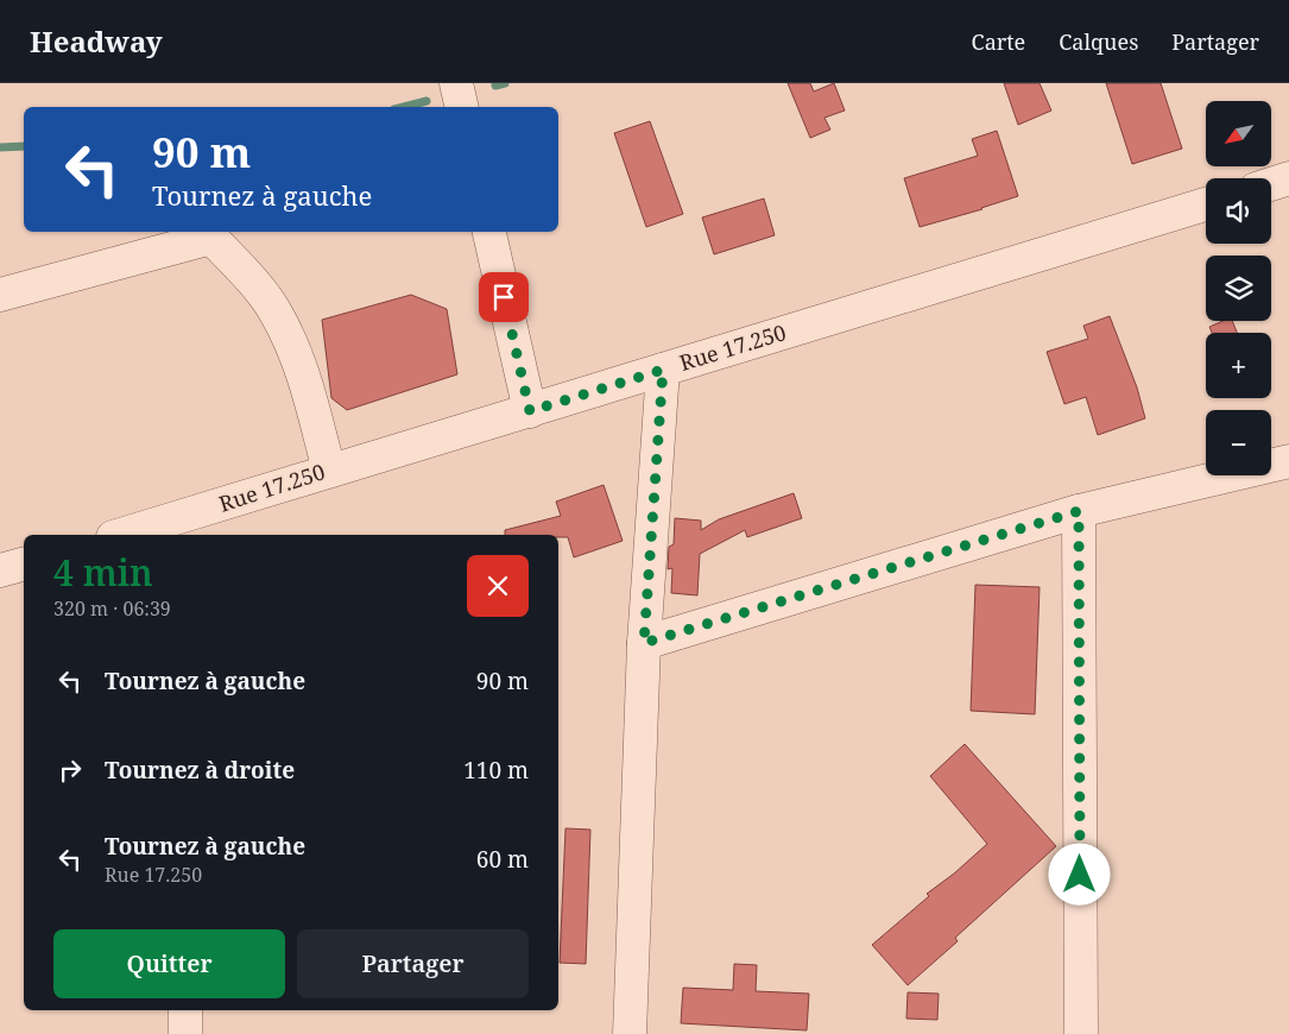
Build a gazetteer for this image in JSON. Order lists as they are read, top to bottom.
{
  "streets": {
    "street": ["Rue 17.250"]
  },
  "north": "bottom left",
  "page": {
    "header": "Headway",
    "nav": ["Carte", "Calques", "Partager"],
    "map_buttons": ["+", "−"],
    "turn": ["90 m", "Tournez à gauche"],
    "heading": ["4 min", "320 m · 06:39"],
    "list": [
      {
        "name": "Tournez à gauche",
        "value": "90 m"
      },
      {
        "name": "Tournez à droite",
        "value": "110 m"
      },
      {
        "name": "Tournez à gauche",
        "note": "Rue 17.250",
        "value": "60 m"
      }
    ],
    "buttons": ["Quitter", "Partager"]
  }
}
